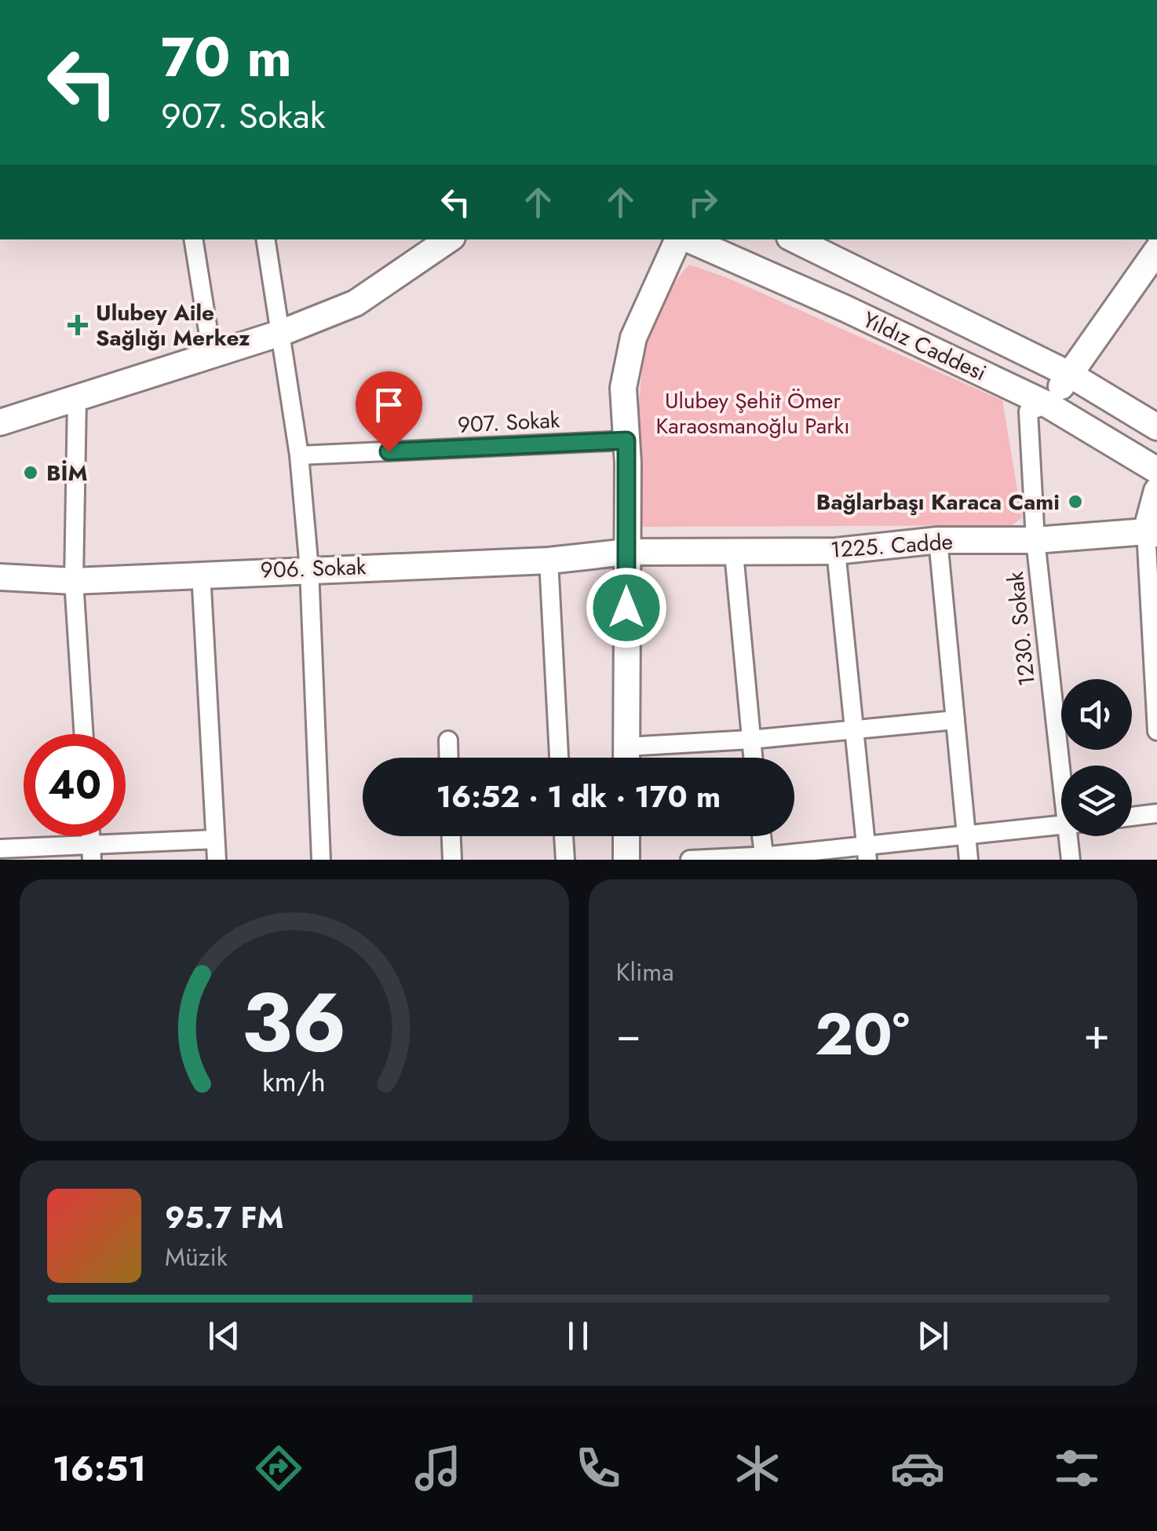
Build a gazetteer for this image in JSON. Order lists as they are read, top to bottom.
{
  "streets": {
    "street": [
      "Yıldız Caddesi",
      "907. Sokak",
      "1225. Cadde",
      "906. Sokak",
      "1230. Sokak"
    ]
  },
  "crossings": [
    ["Yıldız Caddesi", "1230. Sokak"],
    ["1225. Cadde", "906. Sokak"],
    ["1225. Cadde", "1230. Sokak"]
  ],
  "parks": ["Ulubey Şehit Ömer Karaosmanoğlu Parkı"],
  "places": {
    "health": ["Ulubey Aile Sağlığı Merkez"],
    "other": ["BİM", "Bağlarbaşı Karaca Cami"]
  },
  "page": {
    "turn": ["70 m", "907. Sokak"],
    "limit": "40",
    "trip": "16:52 · 1 dk · 170 m",
    "tile": "Klima",
    "heat": ["−", "20°", "+"],
    "song": ["95.7 FM", "Müzik"],
    "tabs": "16:51",
    "gauge": ["36", "km/h"]
  }
}
